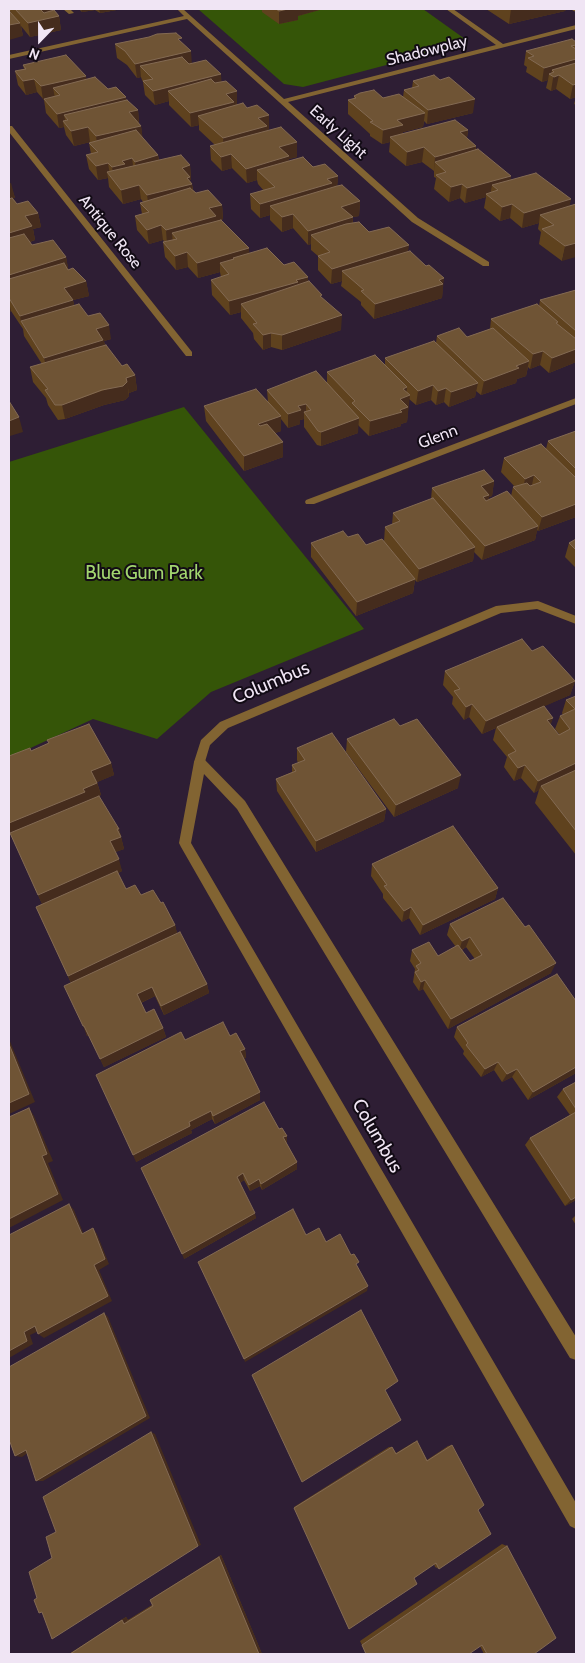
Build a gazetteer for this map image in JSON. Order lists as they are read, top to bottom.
{
  "streets": {
    "street": [
      "Shadowplay",
      "Early Light",
      "Antique Rose",
      "Glenn",
      "Columbus"
    ]
  },
  "crossings": [
    ["Shadowplay", "Early Light"]
  ],
  "parks": ["Blue Gum Park"],
  "north": "bottom"
}
